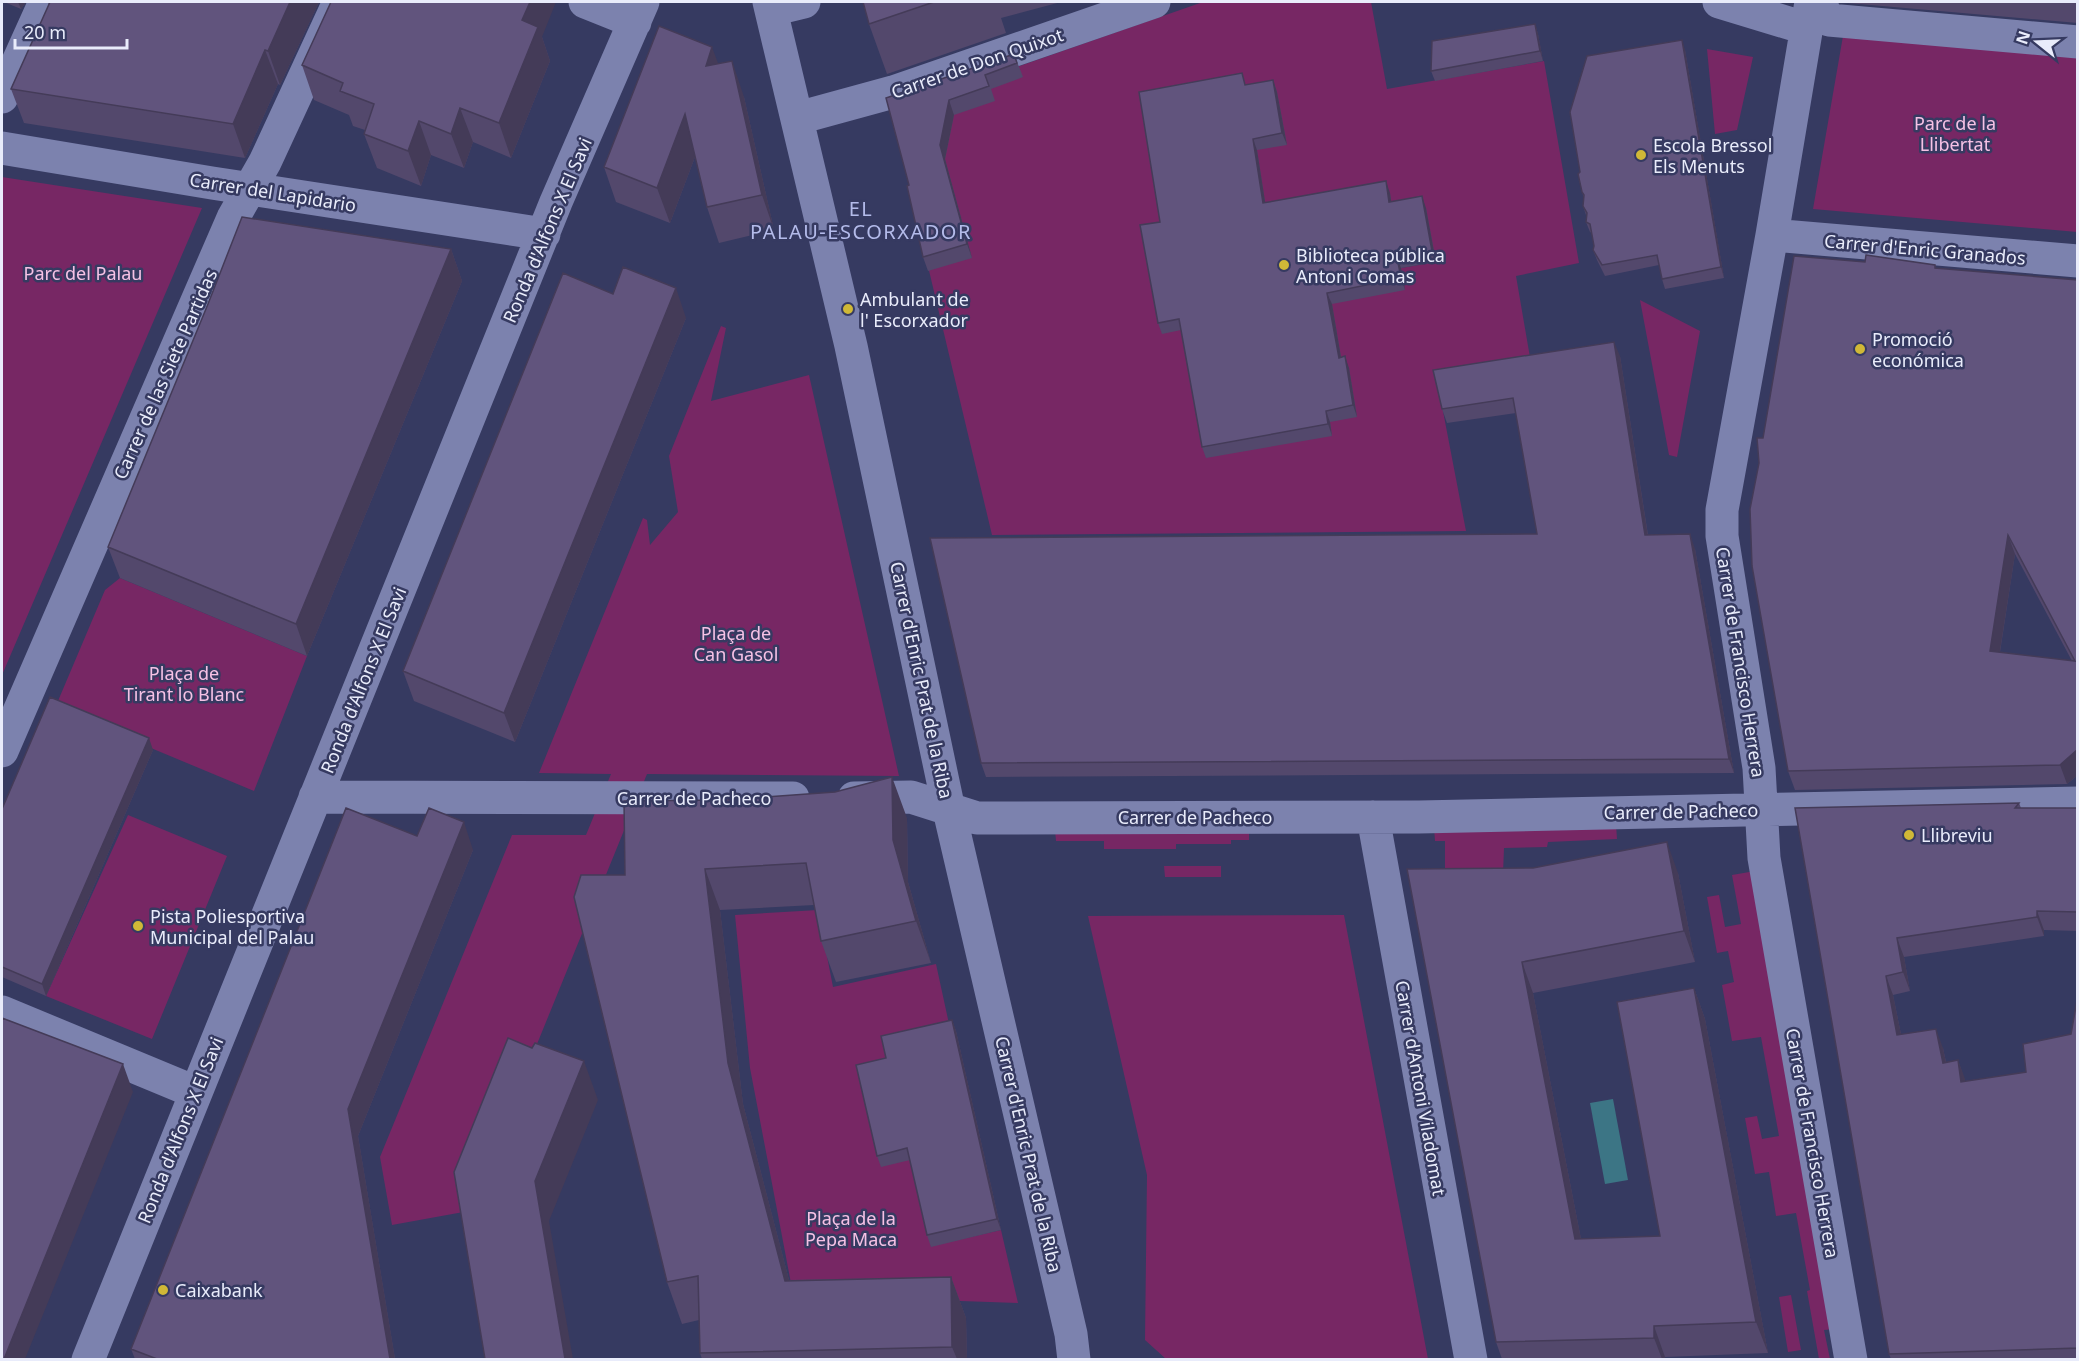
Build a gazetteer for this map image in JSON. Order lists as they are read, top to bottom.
{
  "streets": {
    "street": [
      "Carrer de Don Quixot",
      "Carrer del Lapidario",
      "Ronda d'Alfons X El Savi",
      "Carrer d'Enric Granados",
      "Carrer de las Siete Partidas",
      "Carrer de Francisco Herrera",
      "Carrer d'Enric Prat de la Riba",
      "Carrer de Pacheco",
      "Carrer d'Antoni Viladomat"
    ]
  },
  "crossings": [
    ["Carrer de Don Quixot", "Carrer d'Enric Prat de la Riba"],
    ["Carrer del Lapidario", "Ronda d'Alfons X El Savi"],
    ["Carrer del Lapidario", "Carrer de las Siete Partidas"],
    ["Ronda d'Alfons X El Savi", "Carrer de Pacheco"],
    ["Carrer d'Enric Granados", "Carrer de Francisco Herrera"],
    ["Carrer de Francisco Herrera", "Carrer de Pacheco"],
    ["Carrer d'Enric Prat de la Riba", "Carrer de Pacheco"],
    ["Carrer de Pacheco", "Carrer d'Antoni Viladomat"]
  ],
  "districts": ["EL PALAU-ESCORXADOR"],
  "parks": [
    "Parc de la Llibertat",
    "Parc del Palau",
    "Plaça de Can Gasol",
    "Plaça de Tirant lo Blanc",
    "Plaça de la Pepa Maca"
  ],
  "places": [
    "Escola Bressol Els Menuts",
    "Biblioteca pública Antoni Comas",
    "Ambulant de l' Escorxador",
    "Promoció económica",
    "Llibreviu",
    "Pista Poliesportiva Municipal del Palau",
    "Caixabank"
  ],
  "scale_bar": "20 m",
  "north": "left"
}
